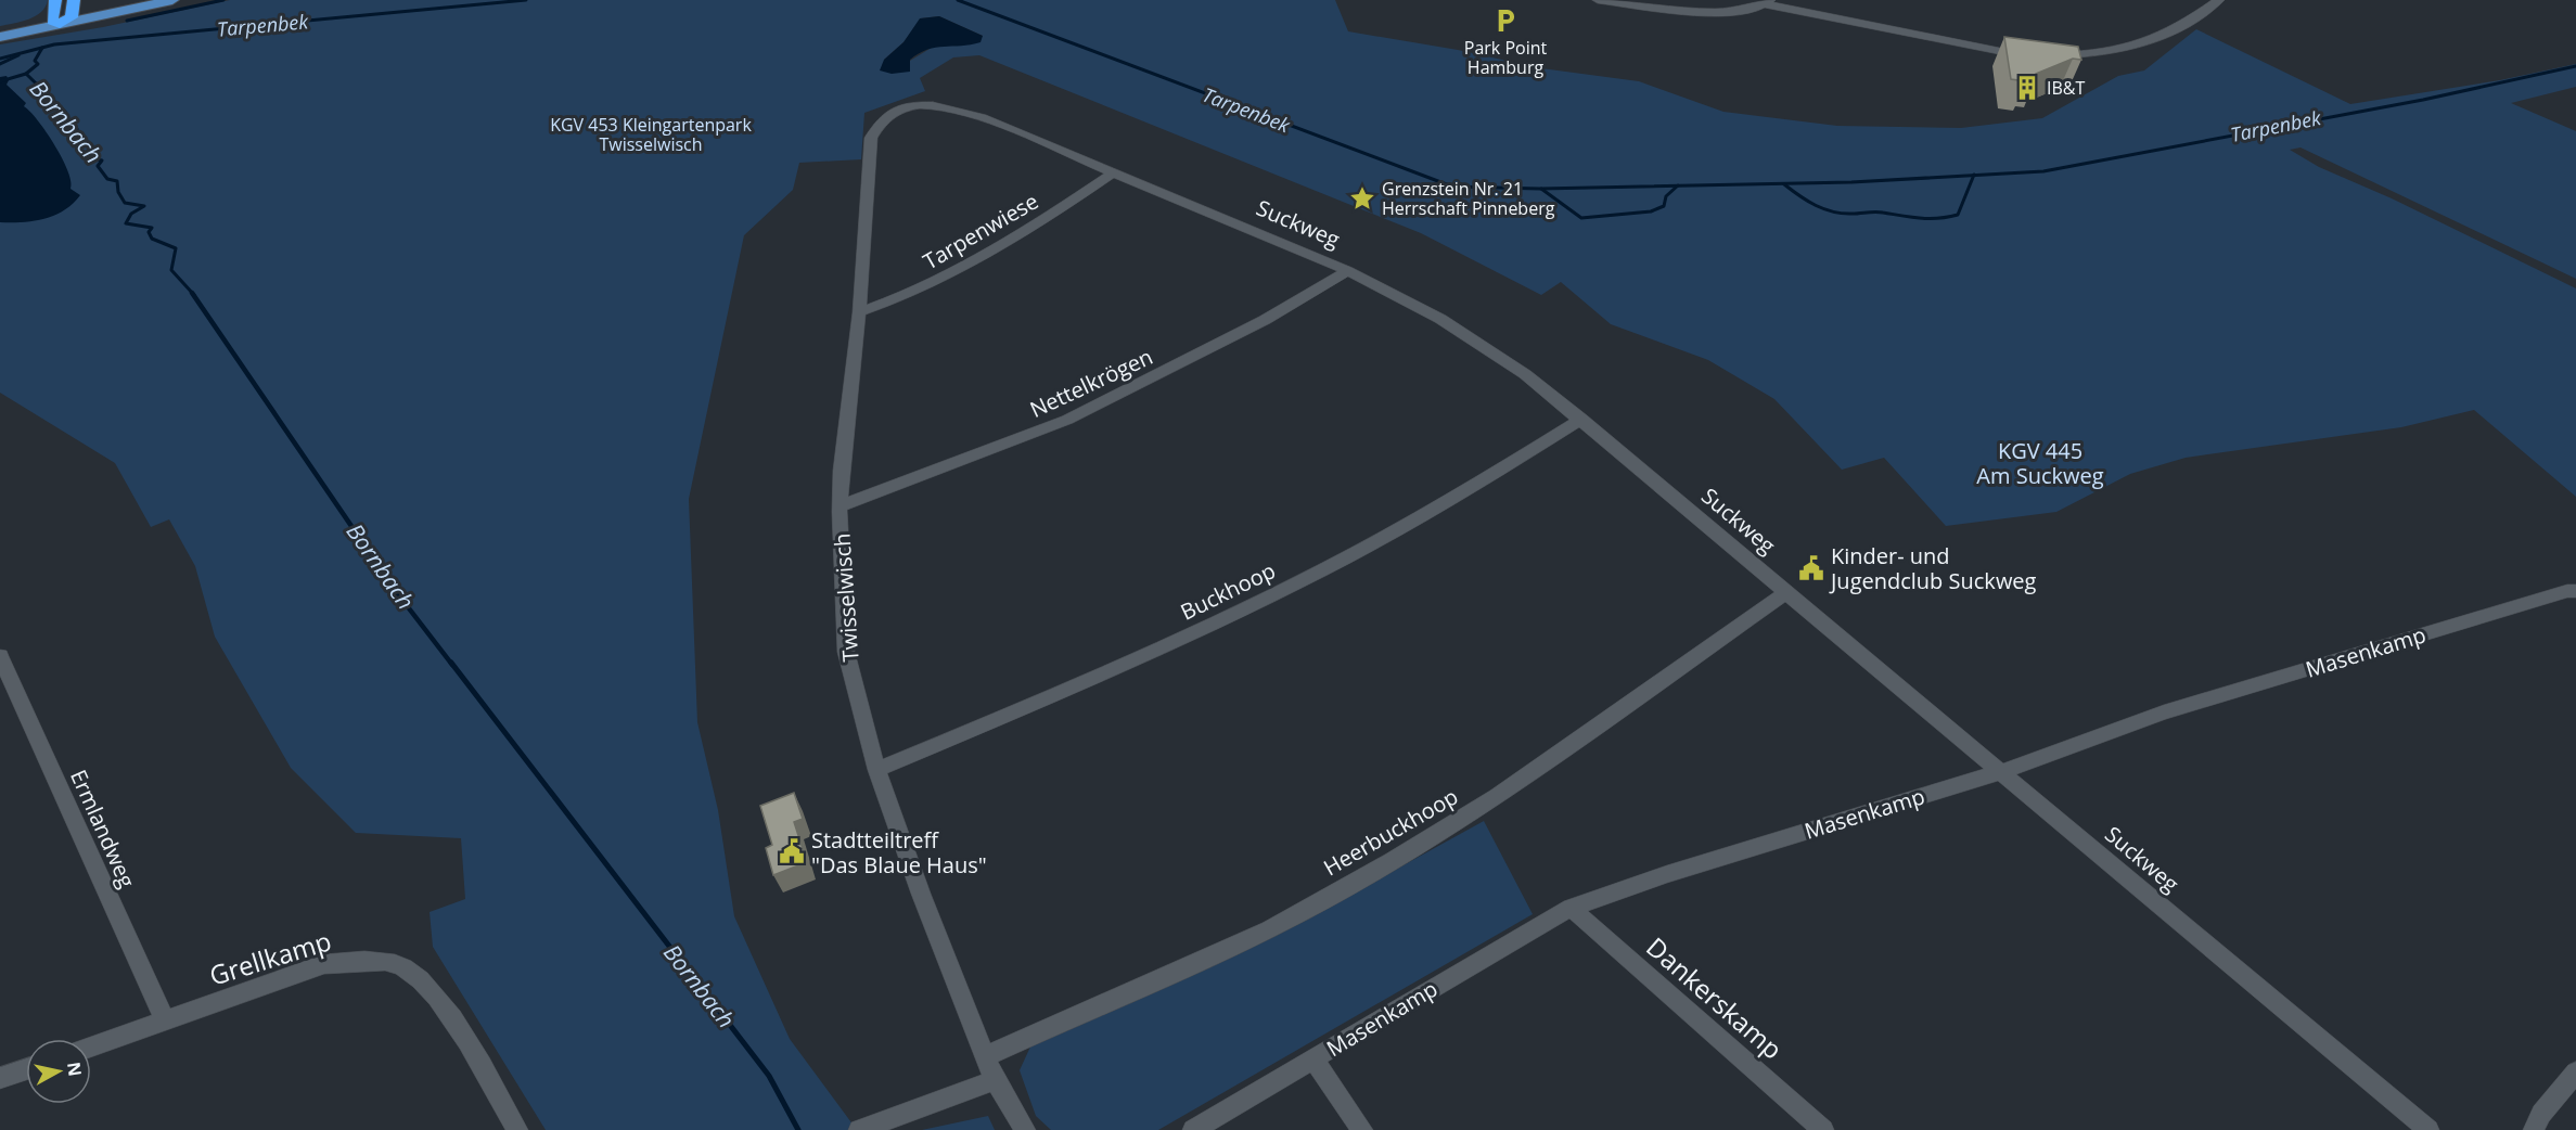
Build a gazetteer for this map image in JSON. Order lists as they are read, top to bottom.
{
  "streets": {
    "street": [
      "Suckweg",
      "Tarpenwiese",
      "Nettelkrögen",
      "Buckhoop",
      "Twisselwisch",
      "Masenkamp",
      "Ermlandweg",
      "Heerbuckhoop",
      "Grellkamp",
      "Dankerskamp"
    ]
  },
  "crossings": [
    ["Suckweg", "Tarpenwiese"],
    ["Suckweg", "Nettelkrögen"],
    ["Suckweg", "Buckhoop"],
    ["Suckweg", "Twisselwisch"],
    ["Suckweg", "Masenkamp"],
    ["Suckweg", "Heerbuckhoop"],
    ["Tarpenwiese", "Twisselwisch"],
    ["Nettelkrögen", "Twisselwisch"],
    ["Buckhoop", "Twisselwisch"],
    ["Twisselwisch", "Heerbuckhoop"],
    ["Masenkamp", "Dankerskamp"],
    ["Ermlandweg", "Grellkamp"]
  ],
  "water": ["Tarpenbek", "Bornbach"],
  "parks": ["KGV 453 Kleingartenpark Twisselwisch", "KGV 445 Am Suckweg"],
  "places": {
    "parking": ["Park Point Hamburg"],
    "building": ["IB&T"],
    "place": ["Grenzstein Nr. 21 Herrschaft Pinneberg"],
    "public building": ["Kinder- und Jugendclub Suckweg", "Stadtteiltreff \"Das Blaue Haus\""]
  },
  "north": "right"
}
